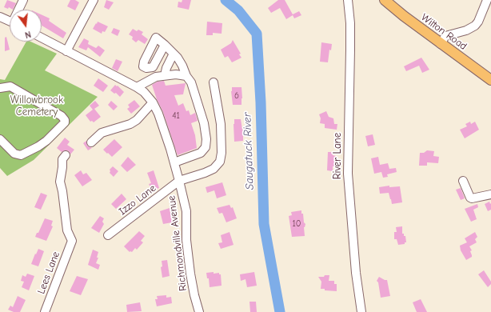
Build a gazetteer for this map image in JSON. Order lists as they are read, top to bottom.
{
  "streets": {
    "main road": ["Wilton Road"],
    "street": [
      "River Lane",
      "Izzo Lane",
      "Richmondville Avenue",
      "Lees Lane"
    ]
  },
  "crossings": [
    ["Izzo Lane", "Richmondville Avenue"]
  ],
  "water": ["Saugatuck River"],
  "parks": ["Willowbrook Cemetery"],
  "house_numbers": ["6", "41", "10"],
  "north": "bottom"
}
